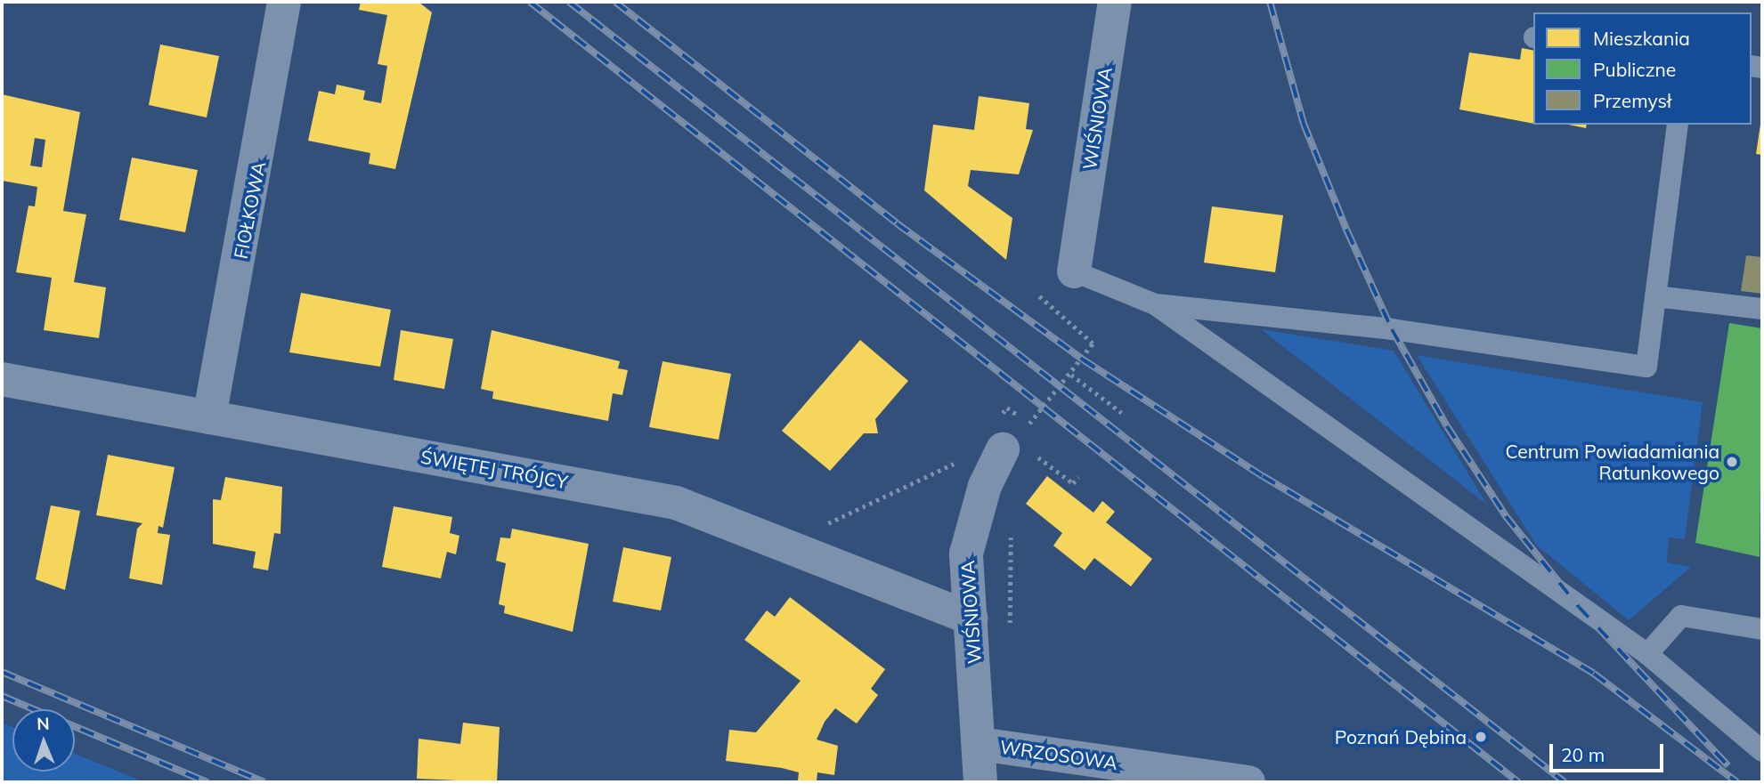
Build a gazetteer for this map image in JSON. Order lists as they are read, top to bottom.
{
  "streets": {
    "street": [
      "WIŚNIOWA",
      "FIOŁKOWA",
      "ŚWIĘTEJ TRÓJCY",
      "WRZOSOWA"
    ]
  },
  "crossings": [
    ["WIŚNIOWA", "ŚWIĘTEJ TRÓJCY"],
    ["WIŚNIOWA", "WRZOSOWA"],
    ["FIOŁKOWA", "ŚWIĘTEJ TRÓJCY"]
  ],
  "places": ["Centrum Powiadamiania Ratunkowego", "Poznań Dębina"],
  "legend": ["Mieszkania", "Publiczne", "Przemysł"],
  "scale_bar": "20 m",
  "north": "top"
}
